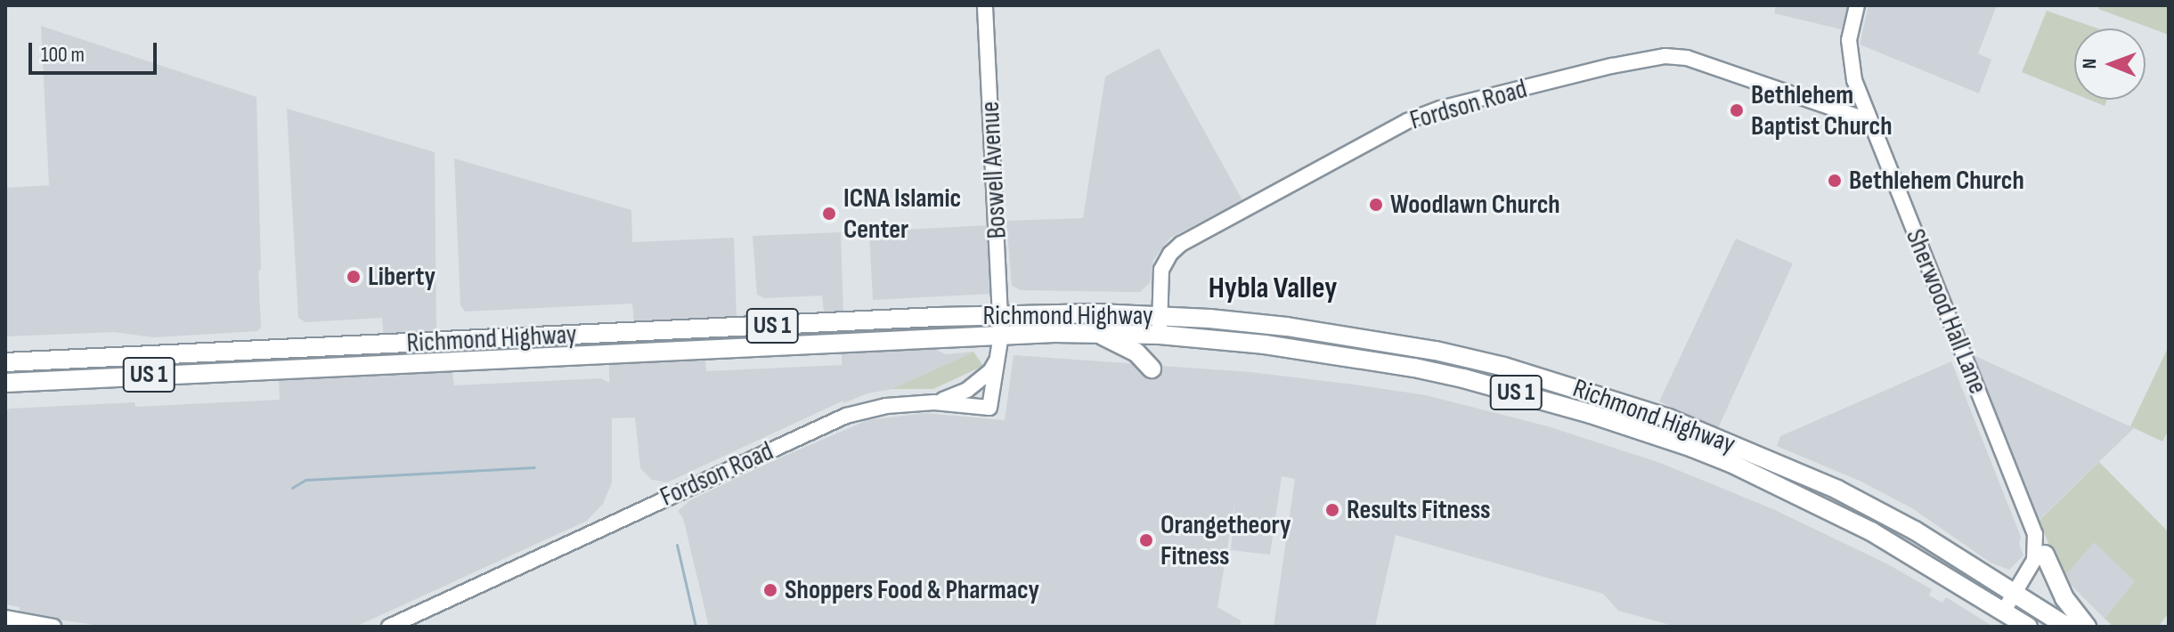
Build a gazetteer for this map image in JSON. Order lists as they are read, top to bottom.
{
  "streets": {
    "highway": ["Richmond Highway", "US 1"],
    "street": ["Fordson Road", "Boswell Avenue", "Sherwood Hall Lane"]
  },
  "crossings": [
    ["Fordson Road", "Boswell Avenue"],
    ["Fordson Road", "Sherwood Hall Lane"],
    ["Fordson Road", "Richmond Highway"],
    ["Boswell Avenue", "Richmond Highway"]
  ],
  "districts": ["Hybla Valley"],
  "places": [
    "Bethlehem Baptist Church",
    "Bethlehem Church",
    "Woodlawn Church",
    "ICNA Islamic Center",
    "Liberty",
    "Results Fitness",
    "Orangetheory Fitness",
    "Shoppers Food & Pharmacy"
  ],
  "scale_bar": "100 m",
  "north": "left"
}
